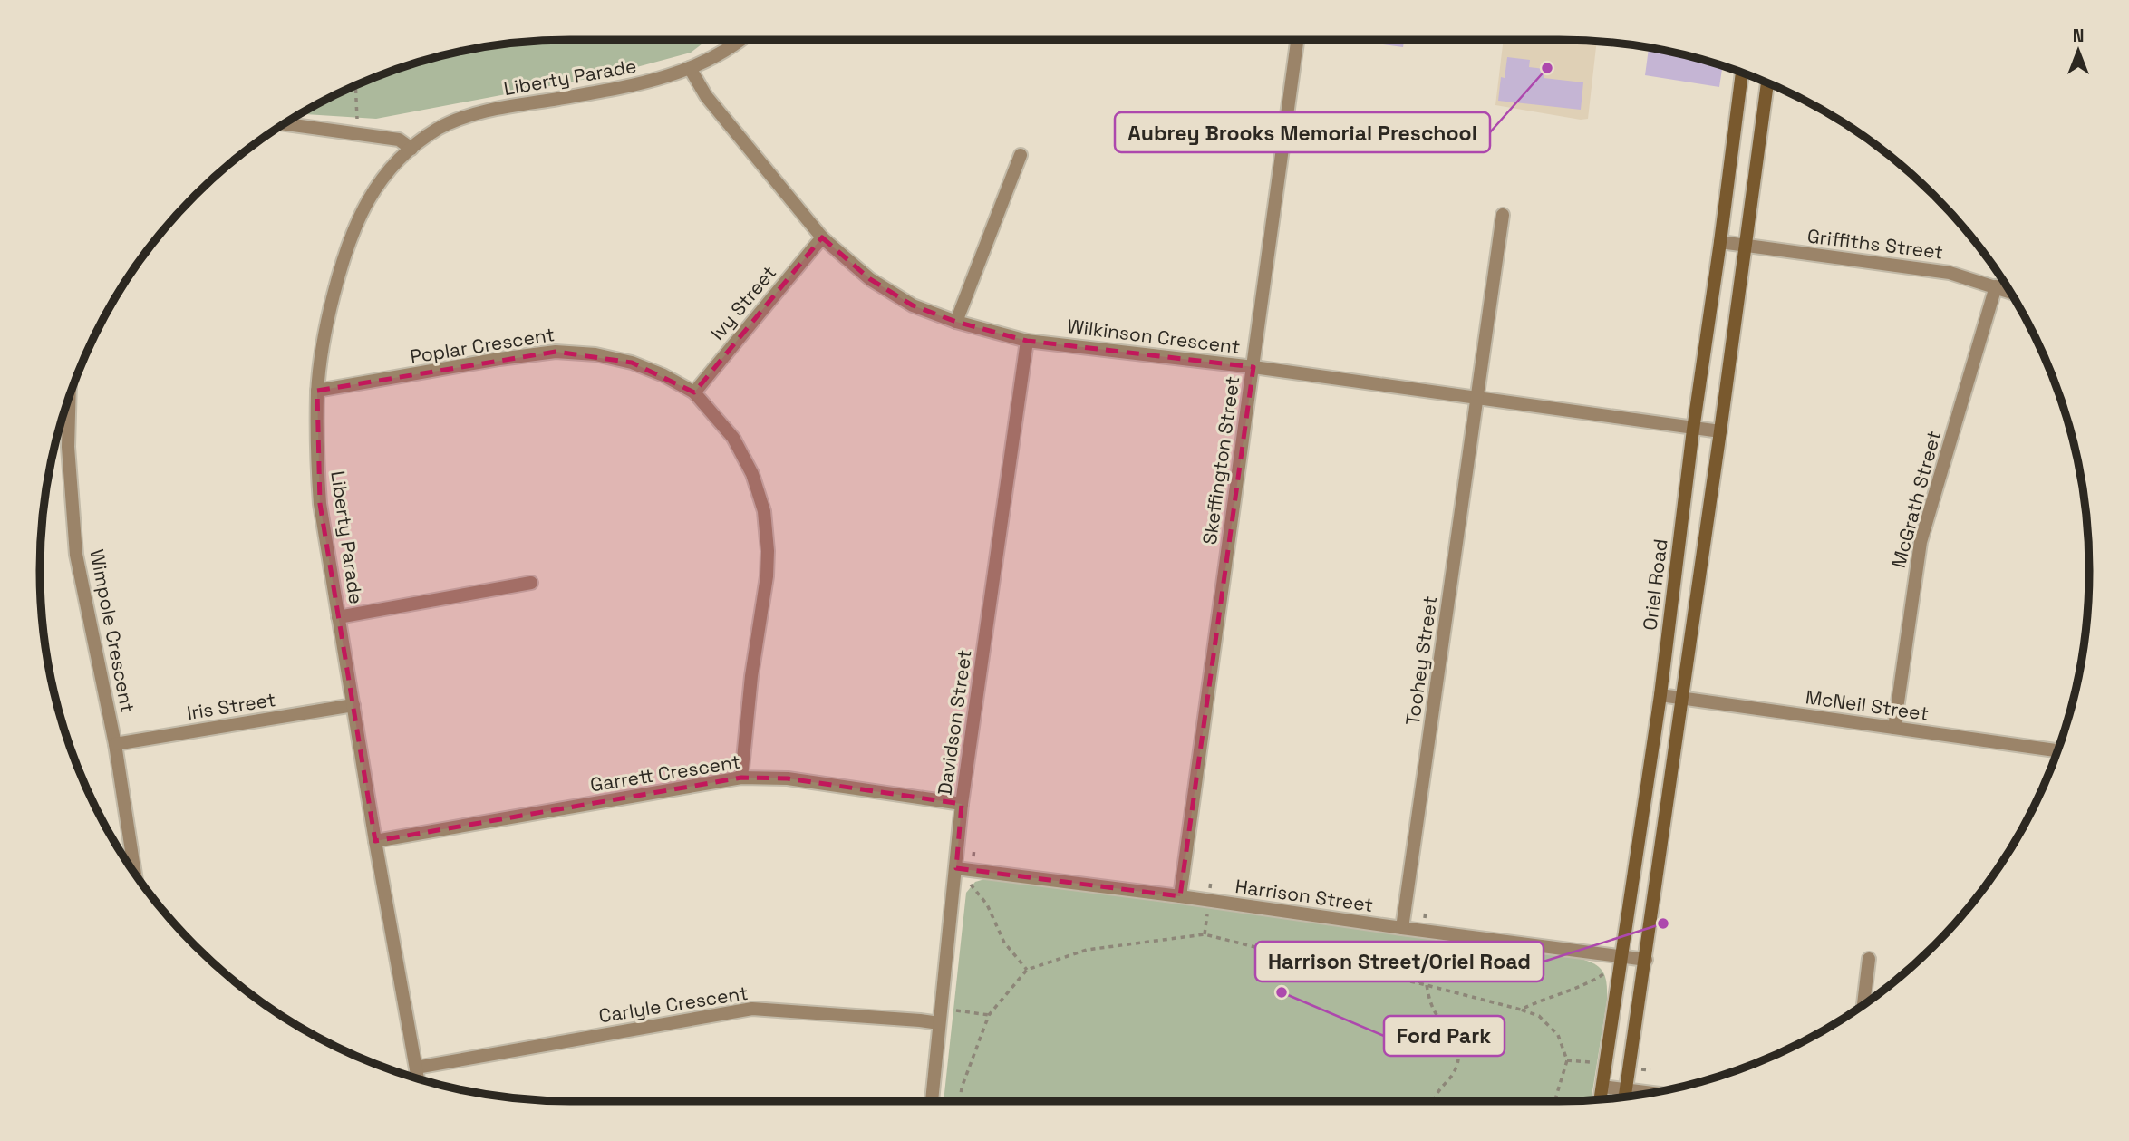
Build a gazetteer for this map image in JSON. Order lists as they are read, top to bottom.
{
  "streets": {
    "main road": ["Oriel Road"],
    "street": [
      "Liberty Parade",
      "Griffiths Street",
      "Ivy Street",
      "Wilkinson Crescent",
      "Poplar Crescent",
      "Skeffington Street",
      "McGrath Street",
      "Wimpole Crescent",
      "Toohey Street",
      "McNeil Street",
      "Iris Street",
      "Davidson Street",
      "Garrett Crescent",
      "Harrison Street",
      "Carlyle Crescent"
    ]
  },
  "crossings": [
    ["Liberty Parade", "Wilkinson Crescent"],
    ["Liberty Parade", "Poplar Crescent"],
    ["Liberty Parade", "Iris Street"],
    ["Liberty Parade", "Garrett Crescent"],
    ["Liberty Parade", "Carlyle Crescent"],
    ["Griffiths Street", "McGrath Street"],
    ["Griffiths Street", "Oriel Road"],
    ["Ivy Street", "Wilkinson Crescent"],
    ["Ivy Street", "Poplar Crescent"],
    ["Wilkinson Crescent", "Skeffington Street"],
    ["Wilkinson Crescent", "Oriel Road"],
    ["Wilkinson Crescent", "Toohey Street"],
    ["Wilkinson Crescent", "Davidson Street"],
    ["Poplar Crescent", "Garrett Crescent"],
    ["Skeffington Street", "Harrison Street"],
    ["McGrath Street", "McNeil Street"],
    ["Oriel Road", "McNeil Street"],
    ["Oriel Road", "Harrison Street"],
    ["Wimpole Crescent", "Iris Street"],
    ["Toohey Street", "Harrison Street"],
    ["Davidson Street", "Garrett Crescent"],
    ["Davidson Street", "Harrison Street"],
    ["Davidson Street", "Carlyle Crescent"]
  ],
  "places": ["Aubrey Brooks Memorial Preschool", "Harrison Street/Oriel Road", "Ford Park"],
  "north": "top"
}
